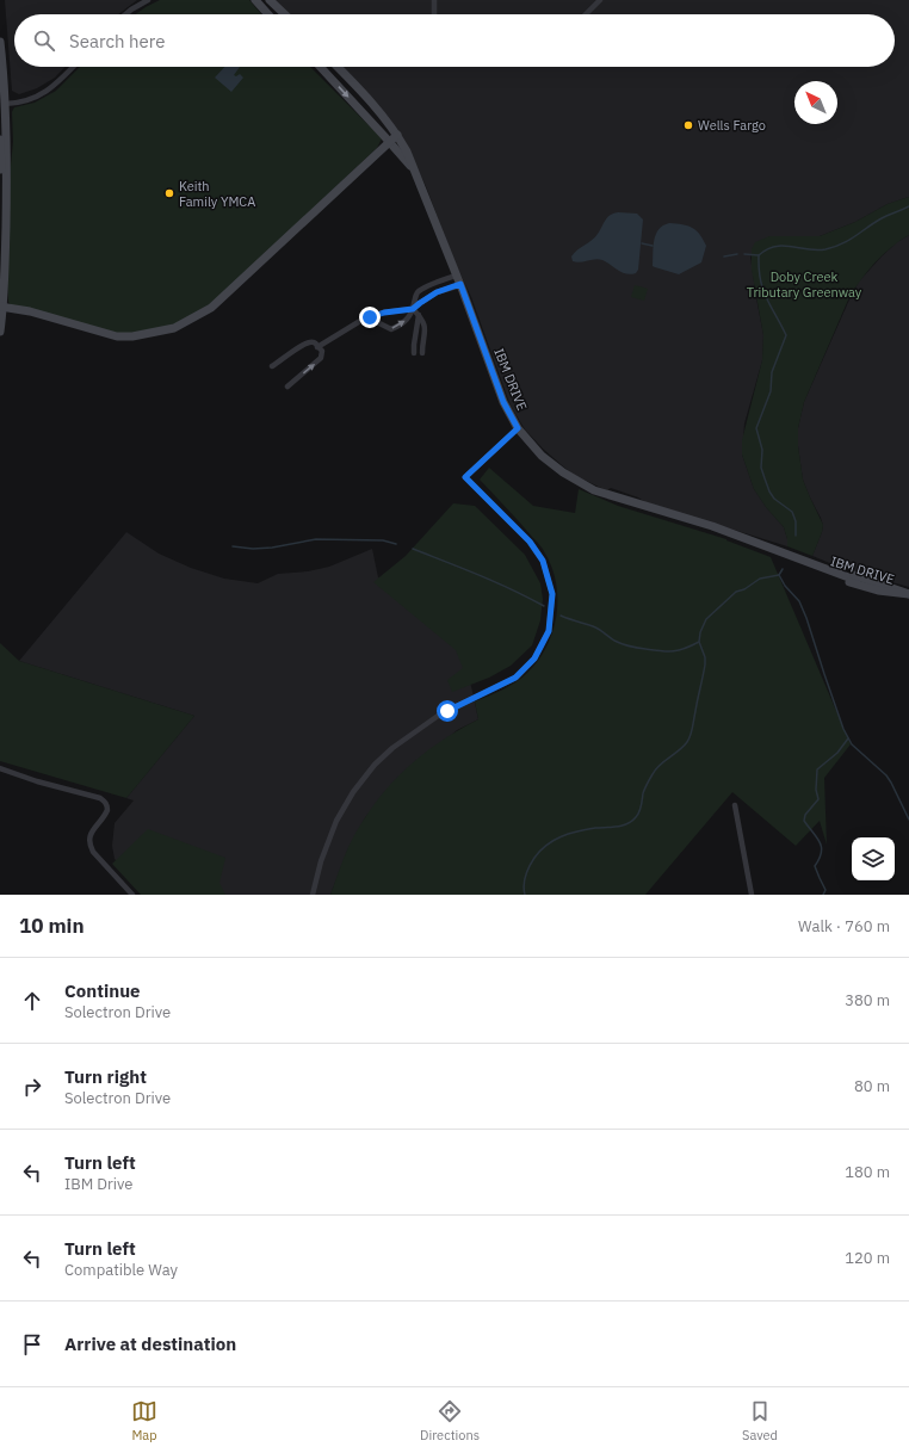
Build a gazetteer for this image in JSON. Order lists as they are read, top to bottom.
{
  "streets": {
    "street": ["IBM DRIVE"]
  },
  "parks": ["Doby Creek Tributary Greenway"],
  "places": ["Wells Fargo", "Keith Family YMCA"],
  "north": "top left",
  "page": {
    "search": "Search here",
    "heading": ["10 min", "Walk · 760 m"],
    "list": [
      ["Continue", "Solectron Drive", "380 m"],
      ["Turn right", "Solectron Drive", "80 m"],
      ["Turn left", "IBM Drive", "180 m"],
      ["Turn left", "Compatible Way", "120 m"],
      "Arrive at destination"
    ],
    "nav": ["Map", "Directions", "Saved"]
  }
}
